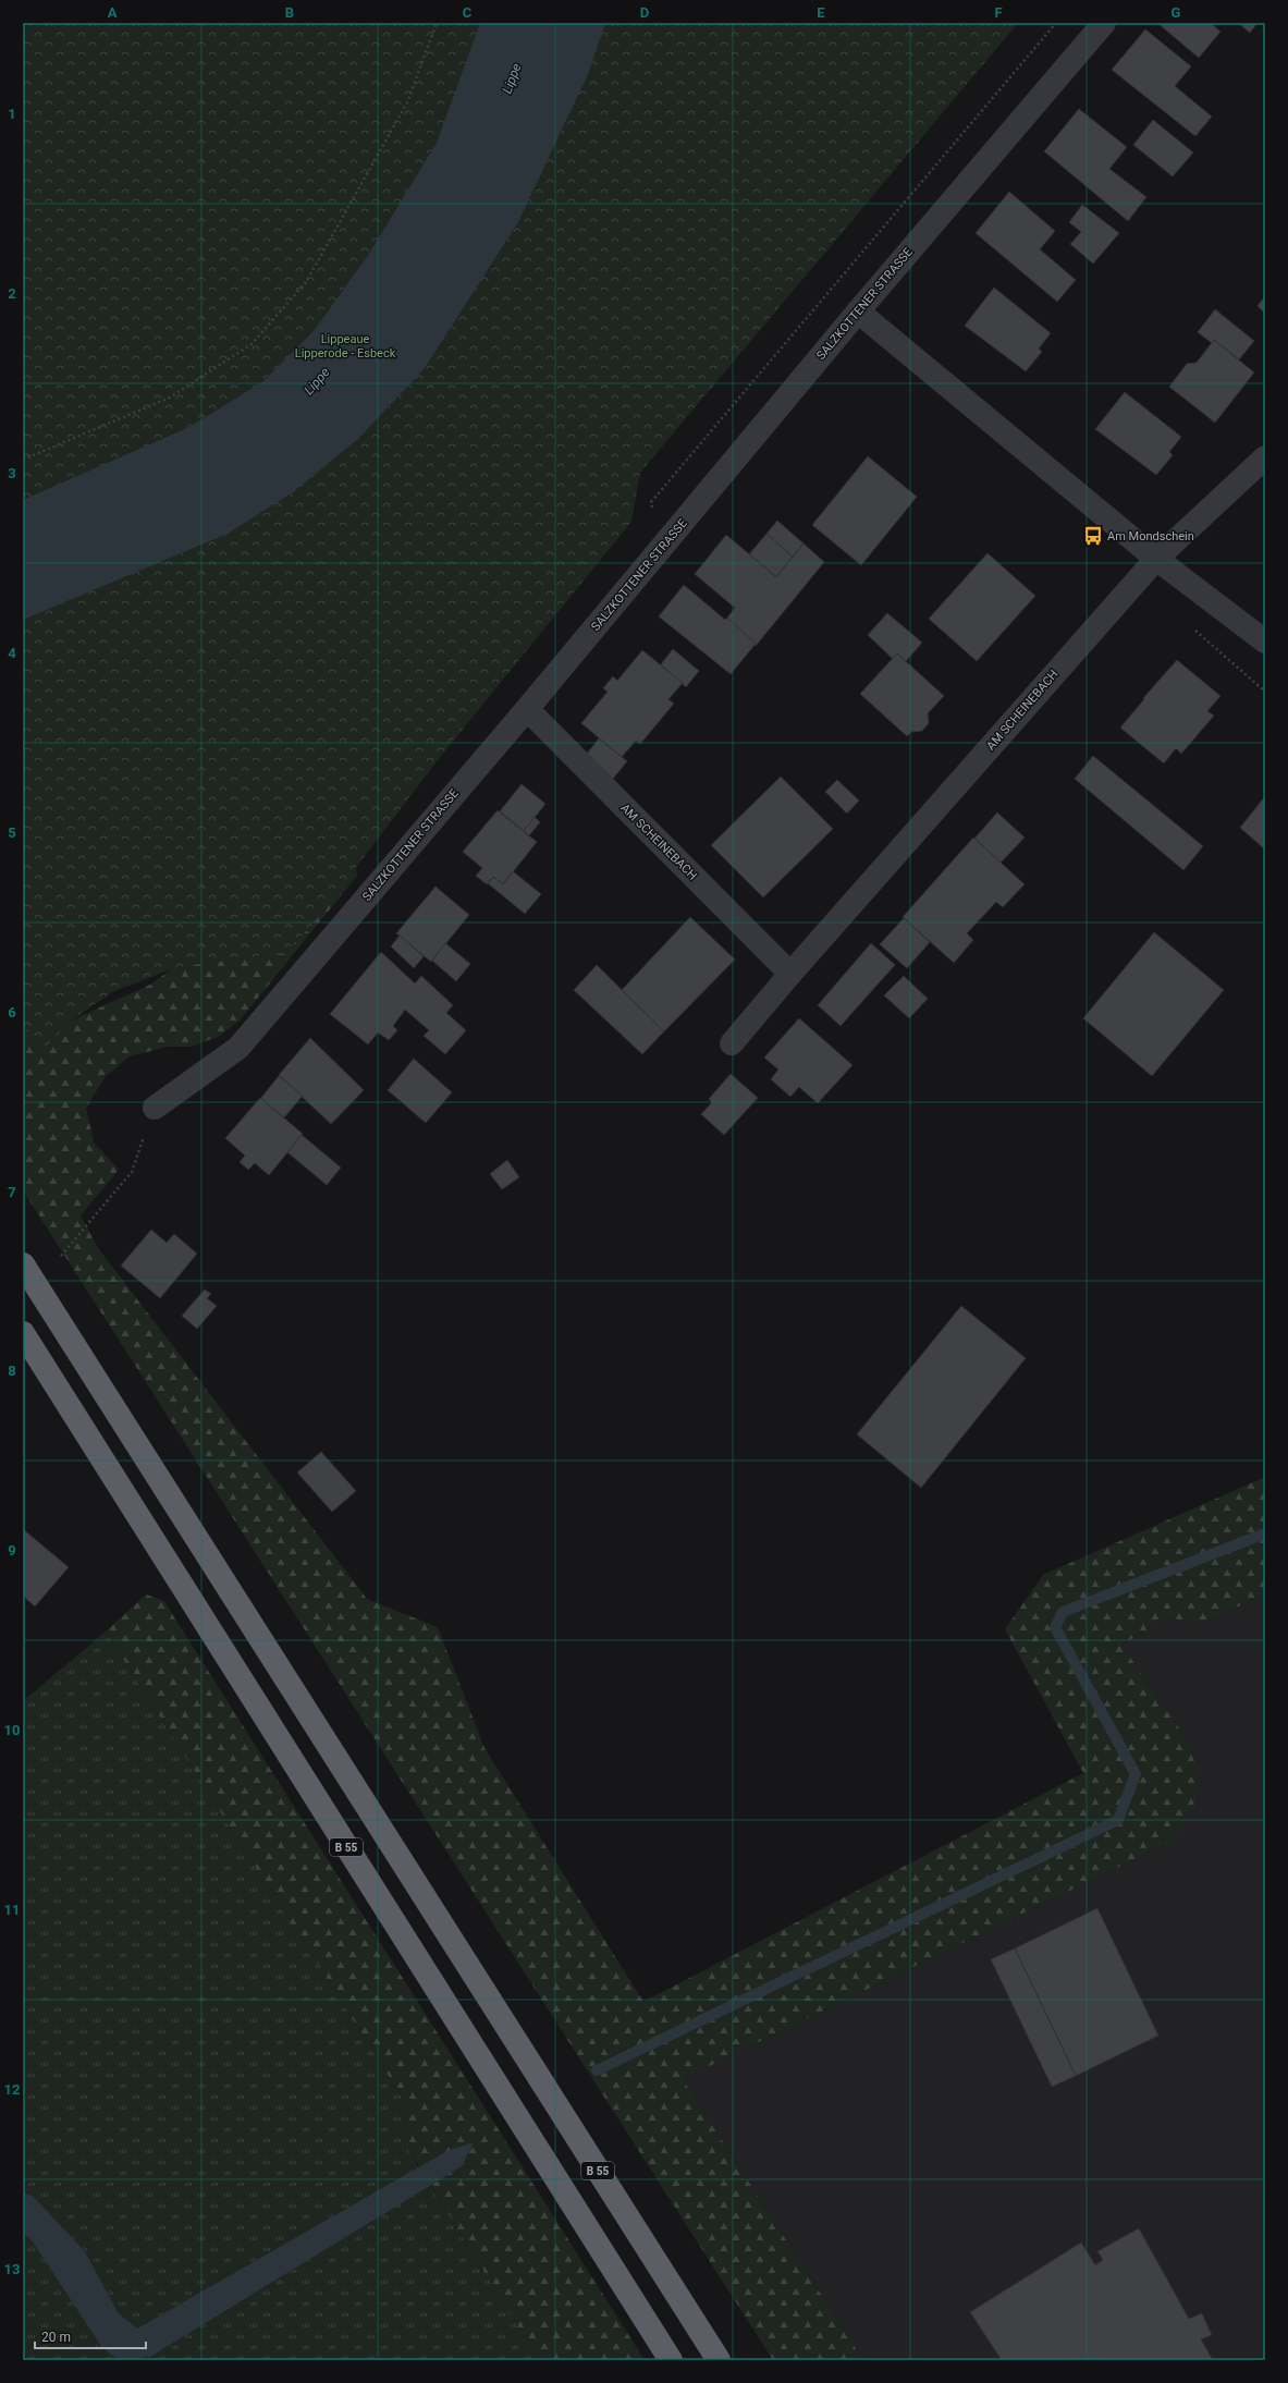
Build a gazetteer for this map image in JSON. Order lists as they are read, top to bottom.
{
  "streets": {
    "highway": ["B 55"],
    "street": ["SALZKOTTENER STRASSE", "AM SCHEINEBACH"]
  },
  "crossings": [
    ["SALZKOTTENER STRASSE", "AM SCHEINEBACH"]
  ],
  "water": ["Lippe"],
  "parks": ["Lippeaue Lipperode - Esbeck"],
  "places": {
    "bus stop": ["Am Mondschein"]
  },
  "scale_bar": "20 m",
  "grid": {
    "columns": [
      "A",
      "B",
      "C",
      "D",
      "E",
      "F",
      "G"
    ],
    "rows": [
      "1",
      "2",
      "3",
      "4",
      "5",
      "6",
      "7",
      "8",
      "9",
      "10",
      "11",
      "12",
      "13"
    ]
  }
}
